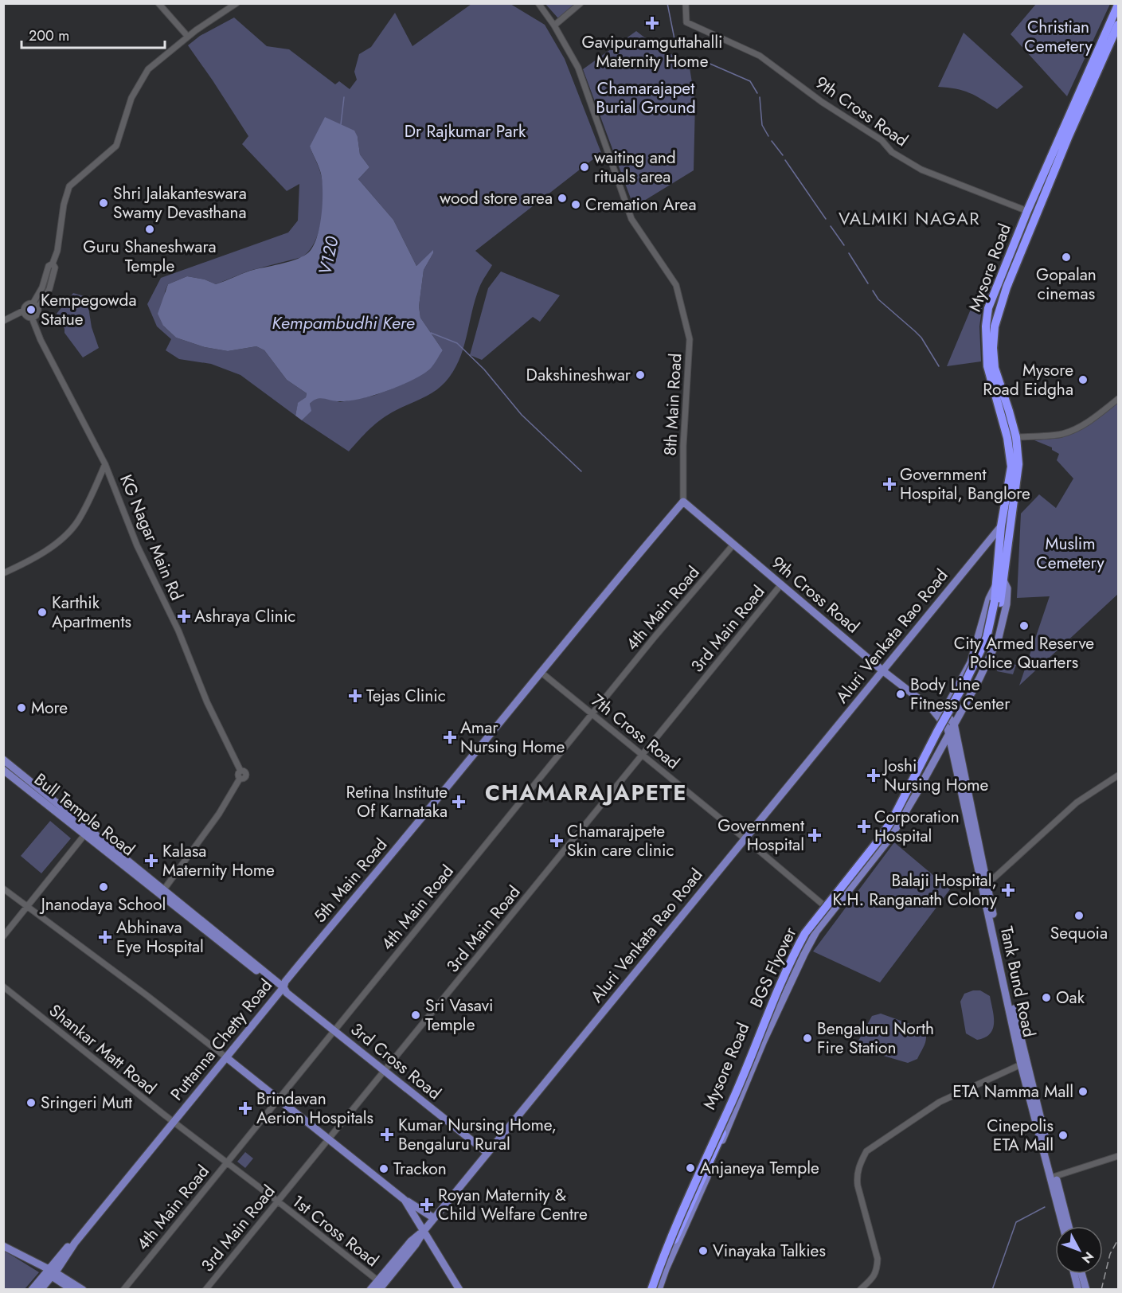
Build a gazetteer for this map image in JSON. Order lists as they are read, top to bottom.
{
  "streets": {
    "highway": ["Mysore Road", "BGS Flyover"],
    "main road": [
      "9th Cross Road",
      "Aluri Venkata Rao Road",
      "Bull Temple Road",
      "5th Main Road",
      "Tank Bund Road",
      "Puttanna Chetty Road",
      "3rd Cross Road"
    ],
    "street": [
      "8th Main Road",
      "KG Nagar Main Rd",
      "4th Main Road",
      "3rd Main Road",
      "7th Cross Road",
      "Shankar Matt Road",
      "1st Cross Road"
    ]
  },
  "crossings": [
    ["9th Cross Road", "Mysore Road"],
    ["9th Cross Road", "8th Main Road"],
    ["9th Cross Road", "4th Main Road"],
    ["9th Cross Road", "3rd Main Road"],
    ["9th Cross Road", "Aluri Venkata Rao Road"],
    ["9th Cross Road", "5th Main Road"],
    ["Mysore Road", "Aluri Venkata Rao Road"],
    ["Mysore Road", "7th Cross Road"],
    ["Mysore Road", "BGS Flyover"],
    ["Mysore Road", "Tank Bund Road"],
    ["8th Main Road", "5th Main Road"],
    ["KG Nagar Main Rd", "Bull Temple Road"],
    ["4th Main Road", "7th Cross Road"],
    ["4th Main Road", "Shankar Matt Road"],
    ["4th Main Road", "3rd Cross Road"],
    ["3rd Main Road", "7th Cross Road"],
    ["3rd Main Road", "Shankar Matt Road"],
    ["3rd Main Road", "3rd Cross Road"],
    ["3rd Main Road", "1st Cross Road"],
    ["Aluri Venkata Rao Road", "7th Cross Road"],
    ["Aluri Venkata Rao Road", "3rd Cross Road"],
    ["Aluri Venkata Rao Road", "1st Cross Road"],
    ["7th Cross Road", "5th Main Road"],
    ["Bull Temple Road", "5th Main Road"],
    ["Bull Temple Road", "Puttanna Chetty Road"],
    ["Bull Temple Road", "3rd Cross Road"],
    ["5th Main Road", "Puttanna Chetty Road"],
    ["5th Main Road", "3rd Cross Road"],
    ["Puttanna Chetty Road", "Shankar Matt Road"],
    ["Puttanna Chetty Road", "3rd Cross Road"],
    ["Shankar Matt Road", "1st Cross Road"]
  ],
  "districts": ["VALMIKI NAGAR", "CHAMARAJAPETE"],
  "water": ["V120", "Kempambudhi Kere"],
  "parks": [
    "Christian Cemetery",
    "Chamarajapet Burial Ground",
    "Dr Rajkumar Park",
    "Muslim Cemetery"
  ],
  "places": {
    "health": [
      "Gavipuramguttahalli Maternity Home",
      "Government Hospital, Banglore",
      "Ashraya Clinic",
      "Tejas Clinic",
      "Amar Nursing Home",
      "Joshi Nursing Home",
      "Retina Institute Of Karnataka",
      "Corporation Hospital",
      "Government Hospital",
      "Chamarajpete Skin care clinic",
      "Kalasa Maternity Home",
      "Balaji Hospital, K.H. Ranganath Colony",
      "Abhinava Eye Hospital",
      "Brindavan Aerion Hospitals",
      "Kumar Nursing Home, Bengaluru Rural",
      "Royan Maternity & Child Welfare Centre"
    ],
    "other": [
      "waiting and rituals area",
      "wood store area",
      "Shri Jalakanteswara Swamy Devasthana",
      "Cremation Area",
      "Guru Shaneshwara Temple",
      "Gopalan cinemas",
      "Kempegowda Statue",
      "Dakshineshwar",
      "Mysore Road Eidgha",
      "Karthik Apartments",
      "City Armed Reserve Police Quarters",
      "Body Line Fitness Center",
      "More",
      "Jnanodaya School",
      "Sequoia",
      "Oak",
      "Sri Vasavi Temple",
      "Bengaluru North Fire Station",
      "ETA Namma Mall",
      "Sringeri Mutt",
      "Cinepolis ETA Mall",
      "Anjaneya Temple",
      "Trackon",
      "Vinayaka Talkies"
    ]
  },
  "scale_bar": "200 m",
  "north": "bottom right"
}
